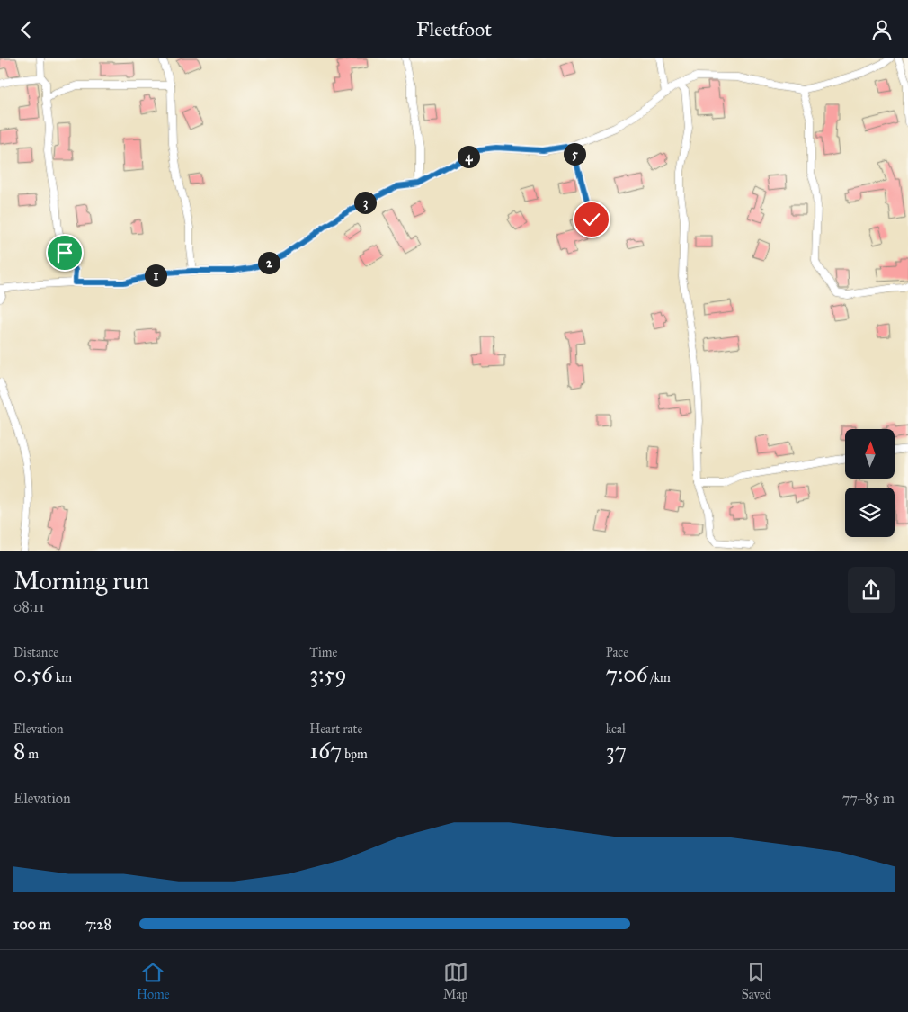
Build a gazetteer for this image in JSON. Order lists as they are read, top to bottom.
{
  "north": "top",
  "page": {
    "header": "Fleetfoot",
    "pins": [
      "5",
      "4",
      "3",
      "2",
      "1"
    ],
    "heading": ["Morning run", "08:11"],
    "stats": [
      ["Distance", "0.56 km"],
      ["Time", "3:59"],
      ["Pace", "7:06 /km"],
      ["Elevation", "8 m"],
      ["Heart rate", "167 bpm"],
      ["kcal", "37"]
    ],
    "chart": ["Elevation", "77–85 m"],
    "list": [
      {
        "name": "100 m",
        "note": "7:28"
      }
    ],
    "tabs": ["Home", "Map", "Saved"]
  }
}
